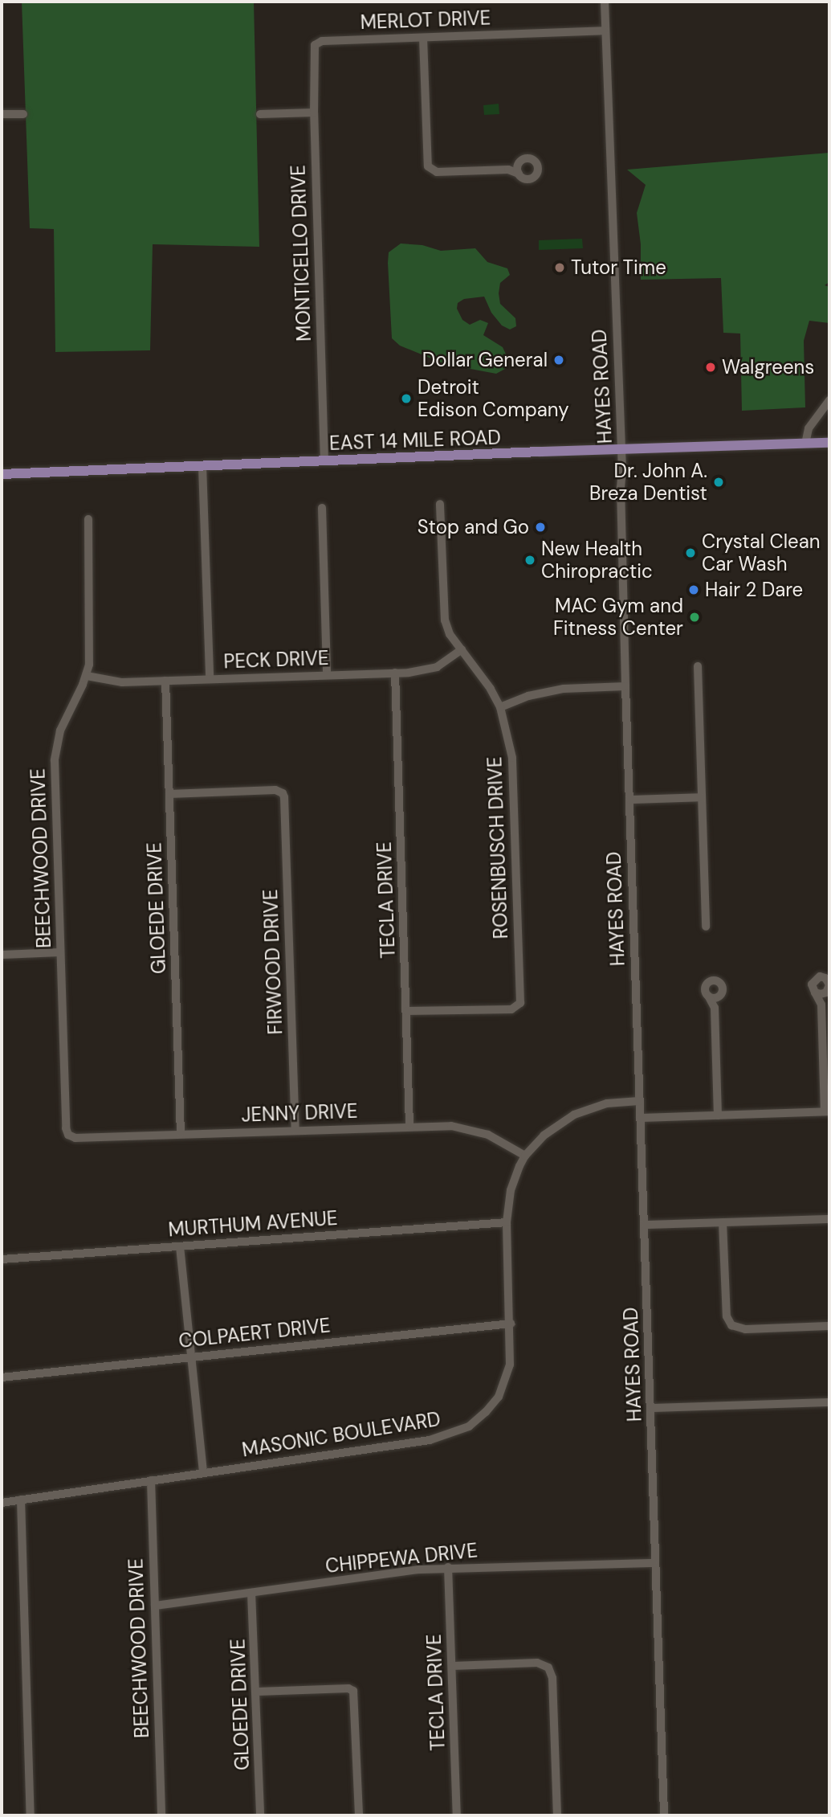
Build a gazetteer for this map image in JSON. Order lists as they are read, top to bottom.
{
  "streets": {
    "main road": ["EAST 14 MILE ROAD"],
    "street": [
      "MERLOT DRIVE",
      "MONTICELLO DRIVE",
      "HAYES ROAD",
      "PECK DRIVE",
      "ROSENBUSCH DRIVE",
      "BEECHWOOD DRIVE",
      "TECLA DRIVE",
      "GLOEDE DRIVE",
      "FIRWOOD DRIVE",
      "JENNY DRIVE",
      "MURTHUM AVENUE",
      "COLPAERT DRIVE",
      "MASONIC BOULEVARD",
      "CHIPPEWA DRIVE"
    ]
  },
  "crossings": [
    ["MERLOT DRIVE", "MONTICELLO DRIVE"],
    ["MERLOT DRIVE", "HAYES ROAD"],
    ["MONTICELLO DRIVE", "EAST 14 MILE ROAD"],
    ["HAYES ROAD", "EAST 14 MILE ROAD"],
    ["HAYES ROAD", "MASONIC BOULEVARD"],
    ["HAYES ROAD", "CHIPPEWA DRIVE"],
    ["PECK DRIVE", "ROSENBUSCH DRIVE"],
    ["PECK DRIVE", "BEECHWOOD DRIVE"],
    ["PECK DRIVE", "TECLA DRIVE"],
    ["PECK DRIVE", "GLOEDE DRIVE"],
    ["ROSENBUSCH DRIVE", "TECLA DRIVE"],
    ["BEECHWOOD DRIVE", "JENNY DRIVE"],
    ["BEECHWOOD DRIVE", "MASONIC BOULEVARD"],
    ["BEECHWOOD DRIVE", "CHIPPEWA DRIVE"],
    ["TECLA DRIVE", "JENNY DRIVE"],
    ["TECLA DRIVE", "CHIPPEWA DRIVE"],
    ["GLOEDE DRIVE", "FIRWOOD DRIVE"],
    ["GLOEDE DRIVE", "JENNY DRIVE"],
    ["GLOEDE DRIVE", "CHIPPEWA DRIVE"],
    ["FIRWOOD DRIVE", "JENNY DRIVE"],
    ["JENNY DRIVE", "MASONIC BOULEVARD"],
    ["MURTHUM AVENUE", "MASONIC BOULEVARD"],
    ["COLPAERT DRIVE", "MASONIC BOULEVARD"]
  ],
  "places": [
    "Tutor Time",
    "Dollar General",
    "Walgreens",
    "Detroit Edison Company",
    "Dr. John A. Breza Dentist",
    "Stop and Go",
    "Crystal Clean Car Wash",
    "New Health Chiropractic",
    "Hair 2 Dare",
    "MAC Gym and Fitness Center"
  ]
}
